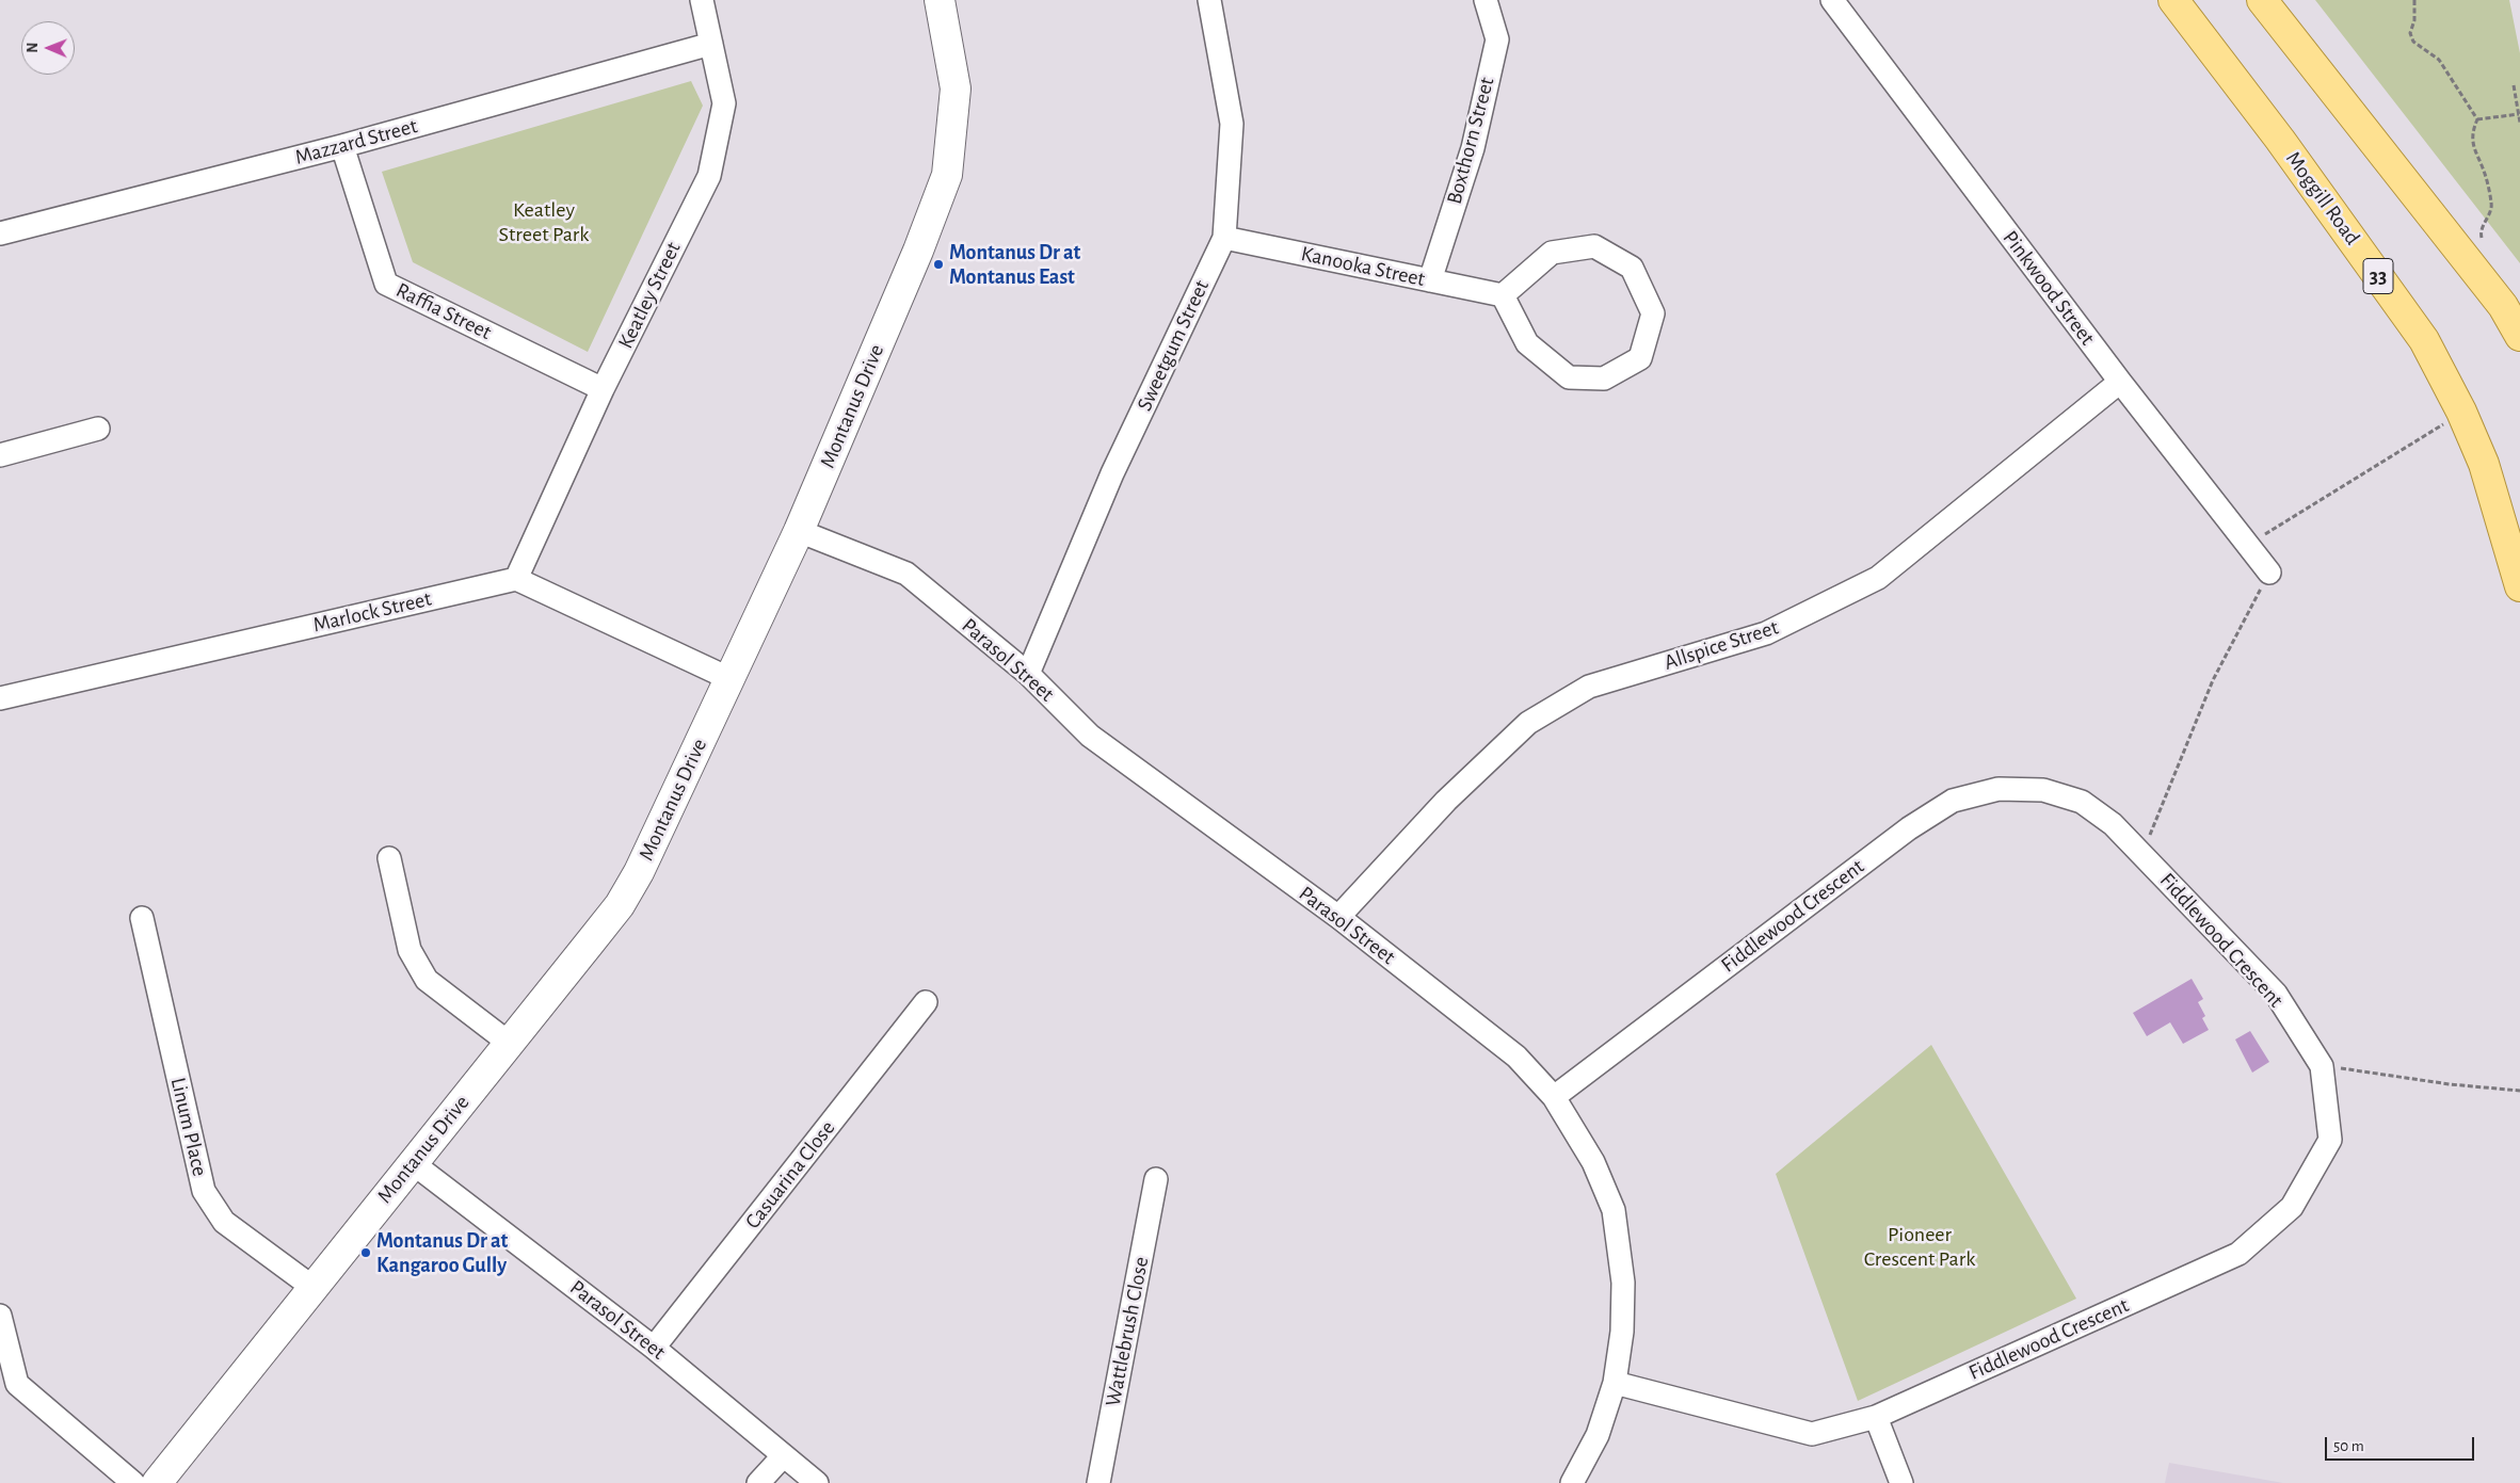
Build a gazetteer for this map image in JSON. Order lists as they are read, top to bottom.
{
  "streets": {
    "main road": ["Moggill Road", "33"],
    "street": [
      "Boxthorn Street",
      "Mazzard Street",
      "Kanooka Street",
      "Pinkwood Street",
      "Keatley Street",
      "Raffia Street",
      "Sweetgum Street",
      "Montanus Drive",
      "Marlock Street",
      "Allspice Street",
      "Parasol Street",
      "Fiddlewood Crescent",
      "Linum Place",
      "Casuarina Close",
      "Wattlebrush Close"
    ]
  },
  "crossings": [
    ["Boxthorn Street", "Kanooka Street"],
    ["Mazzard Street", "Keatley Street"],
    ["Mazzard Street", "Raffia Street"],
    ["Kanooka Street", "Sweetgum Street"],
    ["Pinkwood Street", "Allspice Street"],
    ["Keatley Street", "Raffia Street"],
    ["Keatley Street", "Marlock Street"],
    ["Sweetgum Street", "Parasol Street"],
    ["Montanus Drive", "Parasol Street"],
    ["Montanus Drive", "Linum Place"],
    ["Allspice Street", "Parasol Street"],
    ["Parasol Street", "Fiddlewood Crescent"],
    ["Parasol Street", "Casuarina Close"]
  ],
  "parks": ["Keatley Street Park", "Pioneer Crescent Park"],
  "places": ["Montanus Dr at Montanus East", "Montanus Dr at Kangaroo Gully"],
  "scale_bar": "50 m",
  "north": "left"
}
